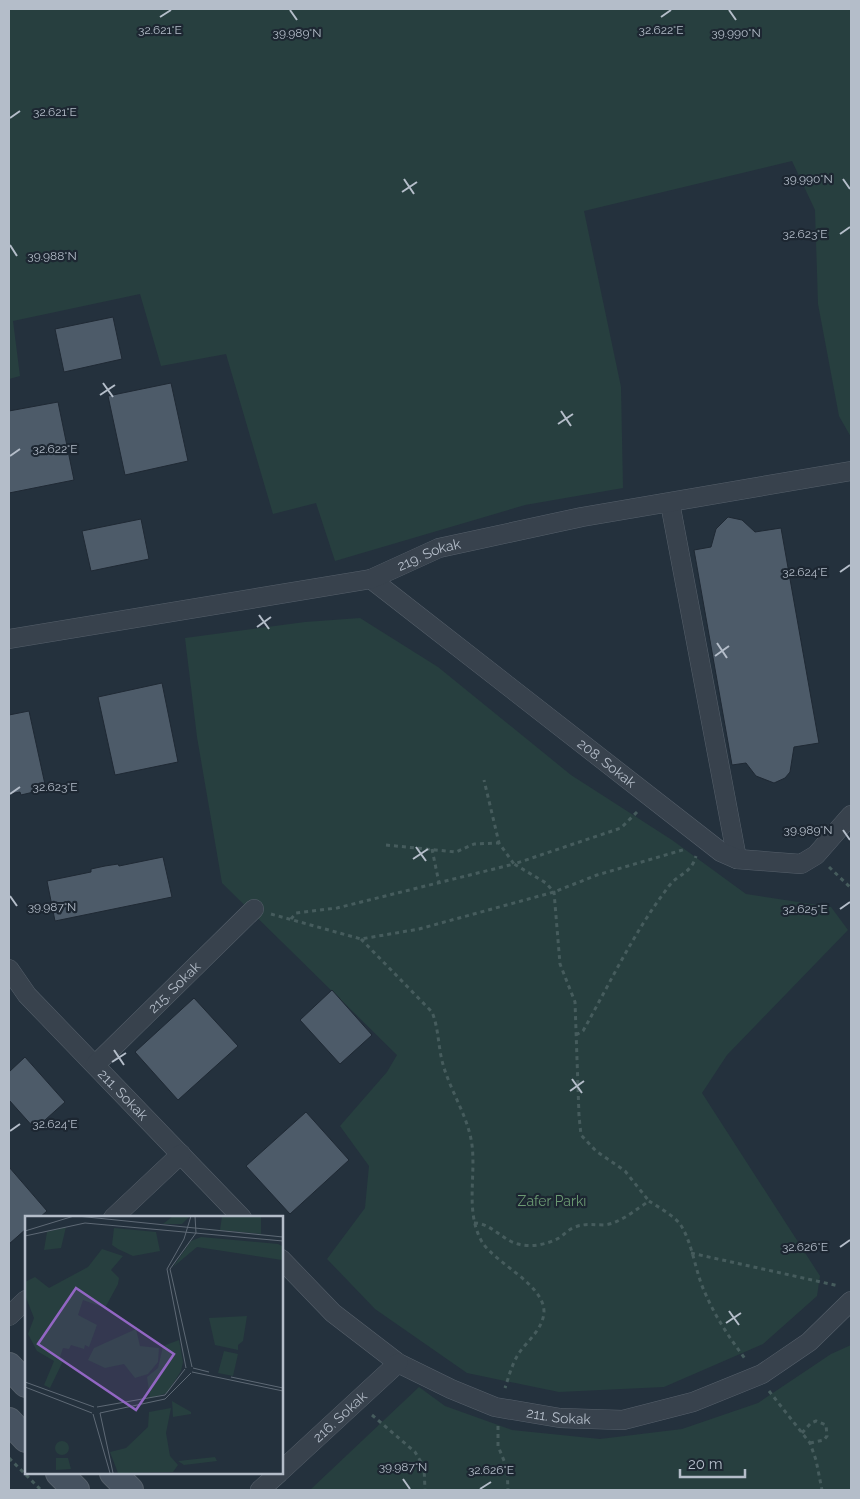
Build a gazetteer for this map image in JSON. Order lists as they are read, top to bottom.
{
  "streets": {
    "street": [
      "219. Sokak",
      "208. Sokak",
      "215. Sokak",
      "211. Sokak",
      "216. Sokak"
    ]
  },
  "crossings": [
    ["219. Sokak", "208. Sokak"],
    ["215. Sokak", "211. Sokak"],
    ["211. Sokak", "216. Sokak"]
  ],
  "parks": ["Zafer Parkı"],
  "scale_bar": "20 m",
  "coordinates": [
    "32.621°E",
    "32.622°E",
    "39.990°N",
    "39.989°N",
    "32.623°E",
    "39.988°N",
    "32.624°E",
    "39.987°N",
    "32.625°E",
    "32.626°E"
  ]
}
